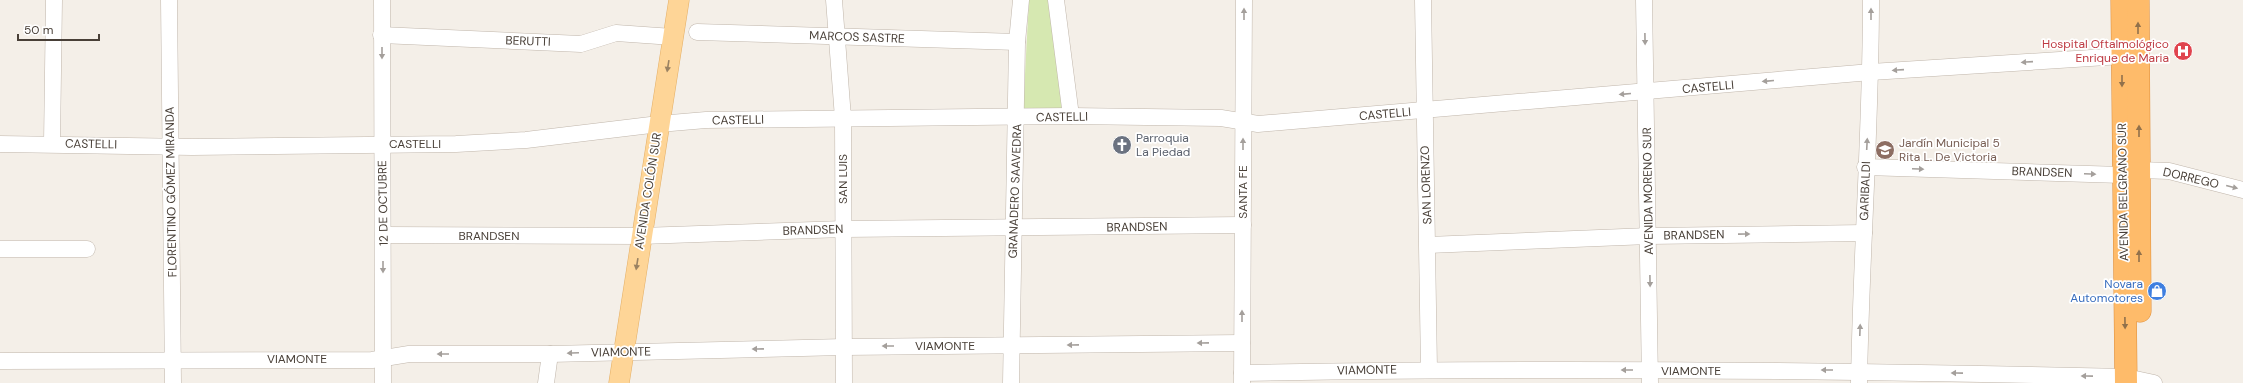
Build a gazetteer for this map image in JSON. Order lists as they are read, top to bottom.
{
  "streets": {
    "highway": ["AVENIDA BELGRANO SUR"],
    "main road": ["AVENIDA COLÓN SUR"],
    "street": [
      "MARCOS SASTRE",
      "BERUTTI",
      "CASTELLI",
      "BRANDSEN",
      "DORREGO",
      "SAN LUIS",
      "SAN LORENZO",
      "GRANADERO SAAVEDRA",
      "AVENIDA MORENO SUR",
      "GARIBALDI",
      "FLORENTINO GÓMEZ MIRANDA",
      "SANTA FE",
      "12 DE OCTUBRE",
      "VIAMONTE"
    ]
  },
  "crossings": [
    ["MARCOS SASTRE", "SAN LUIS"],
    ["MARCOS SASTRE", "GRANADERO SAAVEDRA"],
    ["BERUTTI", "AVENIDA COLÓN SUR"],
    ["BERUTTI", "12 DE OCTUBRE"],
    ["CASTELLI", "SAN LUIS"],
    ["CASTELLI", "SAN LORENZO"],
    ["CASTELLI", "AVENIDA COLÓN SUR"],
    ["CASTELLI", "GRANADERO SAAVEDRA"],
    ["CASTELLI", "AVENIDA MORENO SUR"],
    ["CASTELLI", "GARIBALDI"],
    ["CASTELLI", "FLORENTINO GÓMEZ MIRANDA"],
    ["CASTELLI", "SANTA FE"],
    ["CASTELLI", "AVENIDA BELGRANO SUR"],
    ["CASTELLI", "12 DE OCTUBRE"],
    ["BRANDSEN", "DORREGO"],
    ["BRANDSEN", "SAN LUIS"],
    ["BRANDSEN", "SAN LORENZO"],
    ["BRANDSEN", "AVENIDA COLÓN SUR"],
    ["BRANDSEN", "GRANADERO SAAVEDRA"],
    ["BRANDSEN", "AVENIDA MORENO SUR"],
    ["BRANDSEN", "GARIBALDI"],
    ["BRANDSEN", "SANTA FE"],
    ["BRANDSEN", "AVENIDA BELGRANO SUR"],
    ["BRANDSEN", "12 DE OCTUBRE"],
    ["DORREGO", "AVENIDA BELGRANO SUR"],
    ["SAN LUIS", "VIAMONTE"],
    ["SAN LORENZO", "VIAMONTE"],
    ["AVENIDA COLÓN SUR", "VIAMONTE"],
    ["GRANADERO SAAVEDRA", "VIAMONTE"],
    ["AVENIDA MORENO SUR", "VIAMONTE"],
    ["GARIBALDI", "VIAMONTE"],
    ["FLORENTINO GÓMEZ MIRANDA", "VIAMONTE"],
    ["SANTA FE", "VIAMONTE"],
    ["AVENIDA BELGRANO SUR", "VIAMONTE"],
    ["12 DE OCTUBRE", "VIAMONTE"]
  ],
  "one_way": [
    "DORREGO",
    "AVENIDA COLÓN SUR",
    "AVENIDA MORENO SUR",
    "GARIBALDI",
    "SANTA FE",
    "12 DE OCTUBRE",
    "VIAMONTE"
  ],
  "places": {
    "hospital": ["Hospital Oftalmológico Enrique de Maria"],
    "church": ["Parroquia La Piedad"],
    "school or university": ["Jardín Municipal 5 Rita L. De Victoria"],
    "shop": ["Novara Automotores"]
  },
  "scale_bar": "50 m"
}
